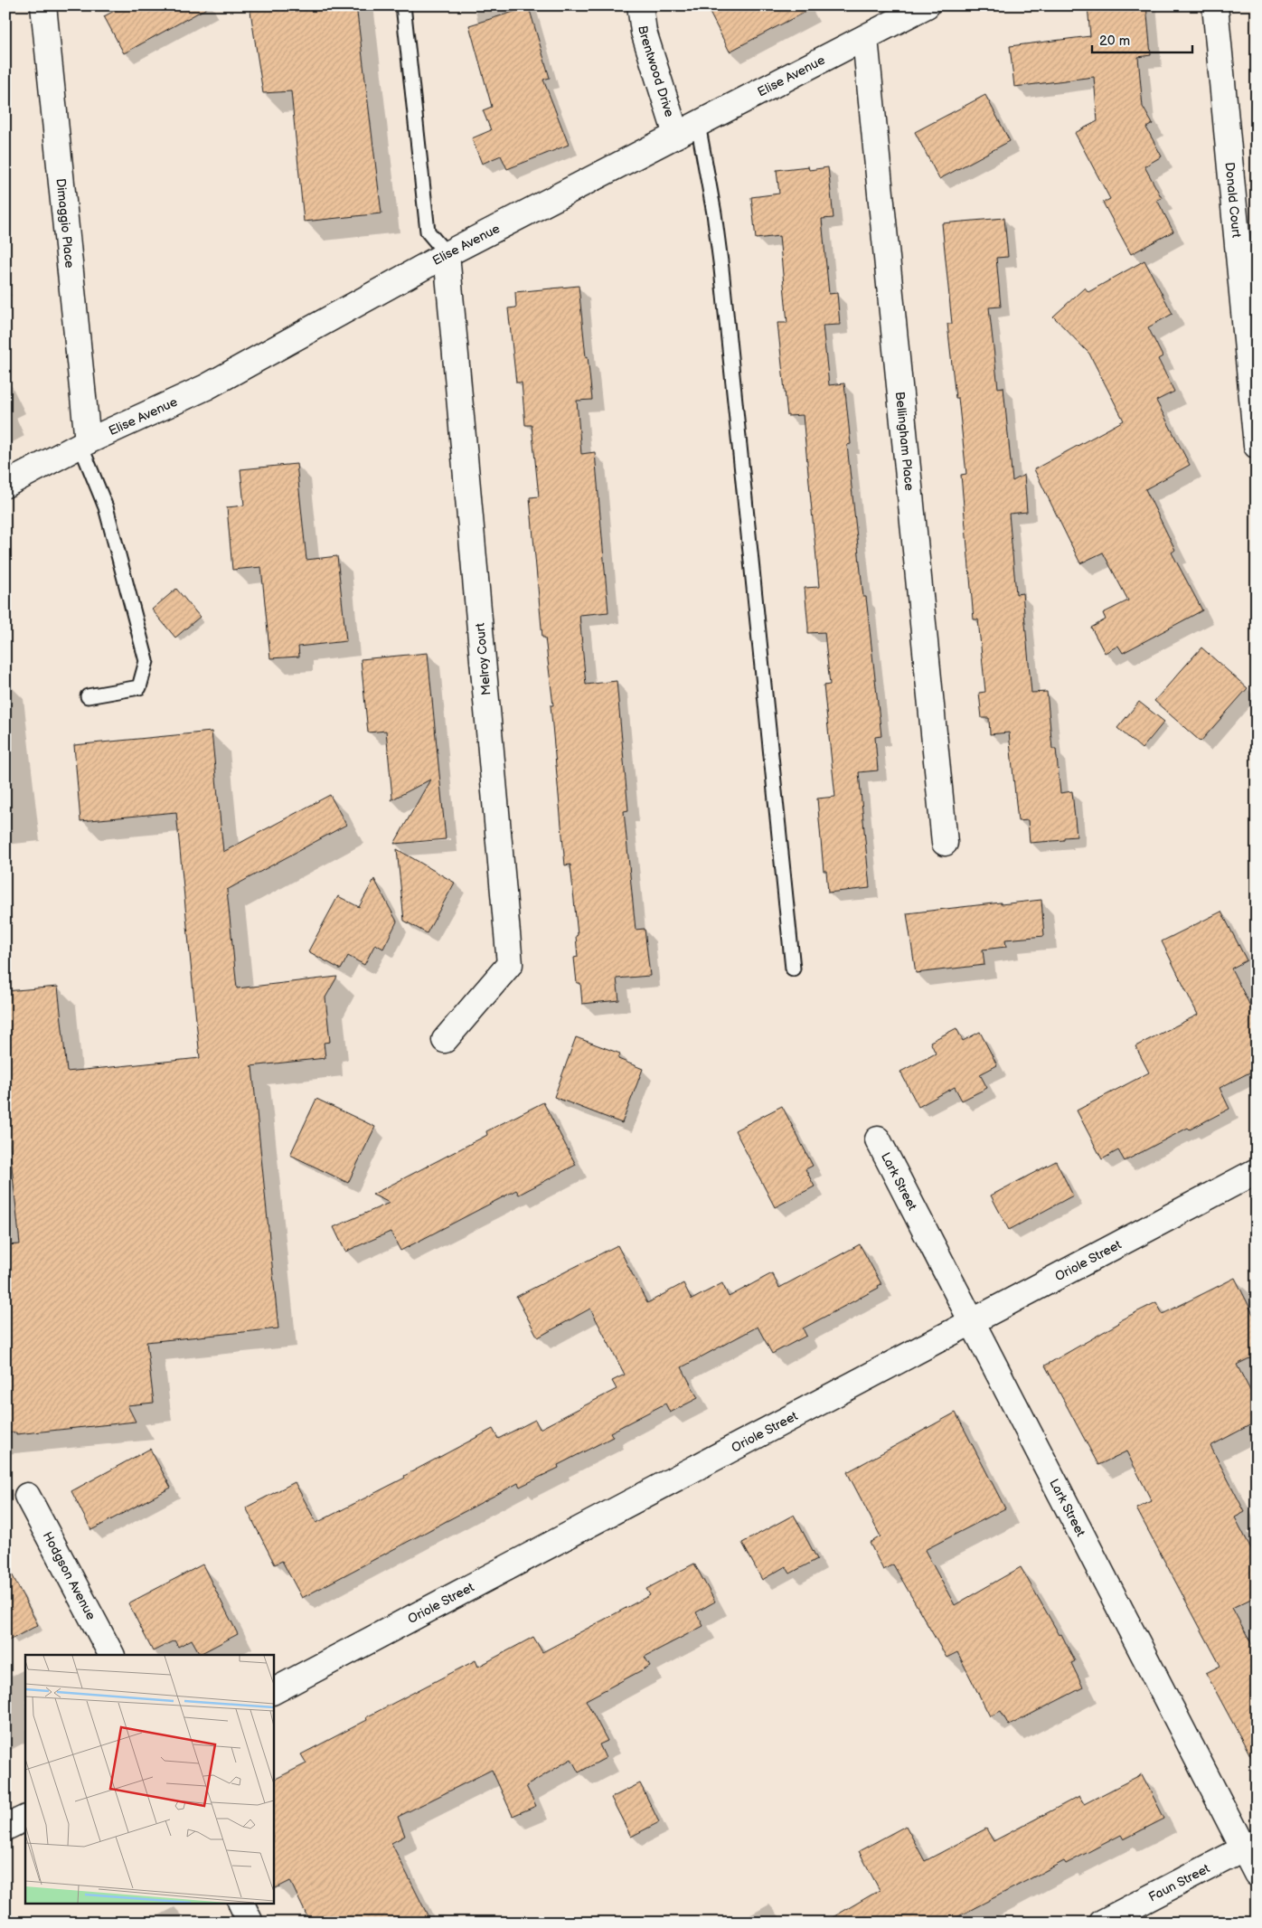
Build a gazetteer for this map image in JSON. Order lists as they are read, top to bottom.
{
  "streets": {
    "street": [
      "Brentwood Drive",
      "Elise Avenue",
      "Donald Court",
      "Dimaggio Place",
      "Bellingham Place",
      "Melroy Court",
      "Lark Street",
      "Oriole Street",
      "Hodgson Avenue",
      "Faun Street"
    ]
  },
  "crossings": [
    ["Brentwood Drive", "Elise Avenue"],
    ["Elise Avenue", "Dimaggio Place"],
    ["Elise Avenue", "Bellingham Place"],
    ["Elise Avenue", "Melroy Court"],
    ["Lark Street", "Oriole Street"],
    ["Lark Street", "Faun Street"]
  ],
  "scale_bar": "20 m"
}
